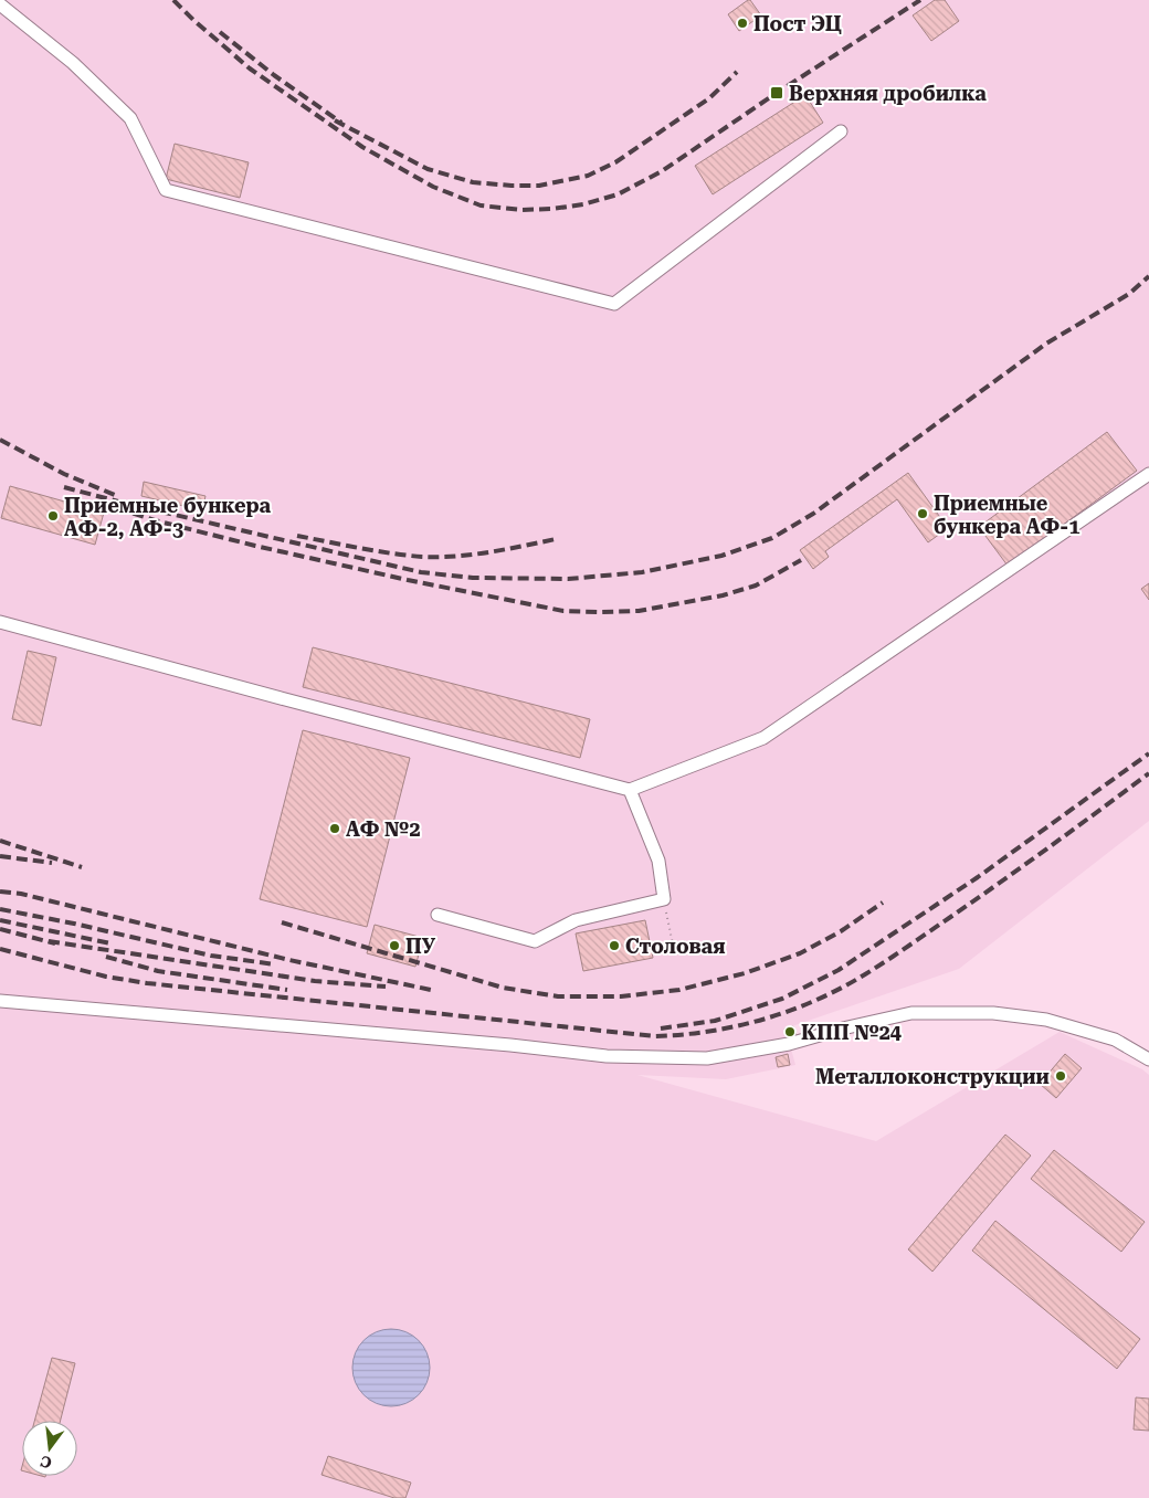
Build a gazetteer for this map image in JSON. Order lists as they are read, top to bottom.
{
  "places": {
    "other": [
      "Пост ЭЦ",
      "Приемные бункера АФ-1",
      "Приемные бункера АФ-2, АФ-3",
      "АФ №2",
      "ПУ",
      "Столовая",
      "КПП №24",
      "Металлоконструкции"
    ],
    "transit": ["Верхняя дробилка"]
  },
  "north": "bottom"
}
